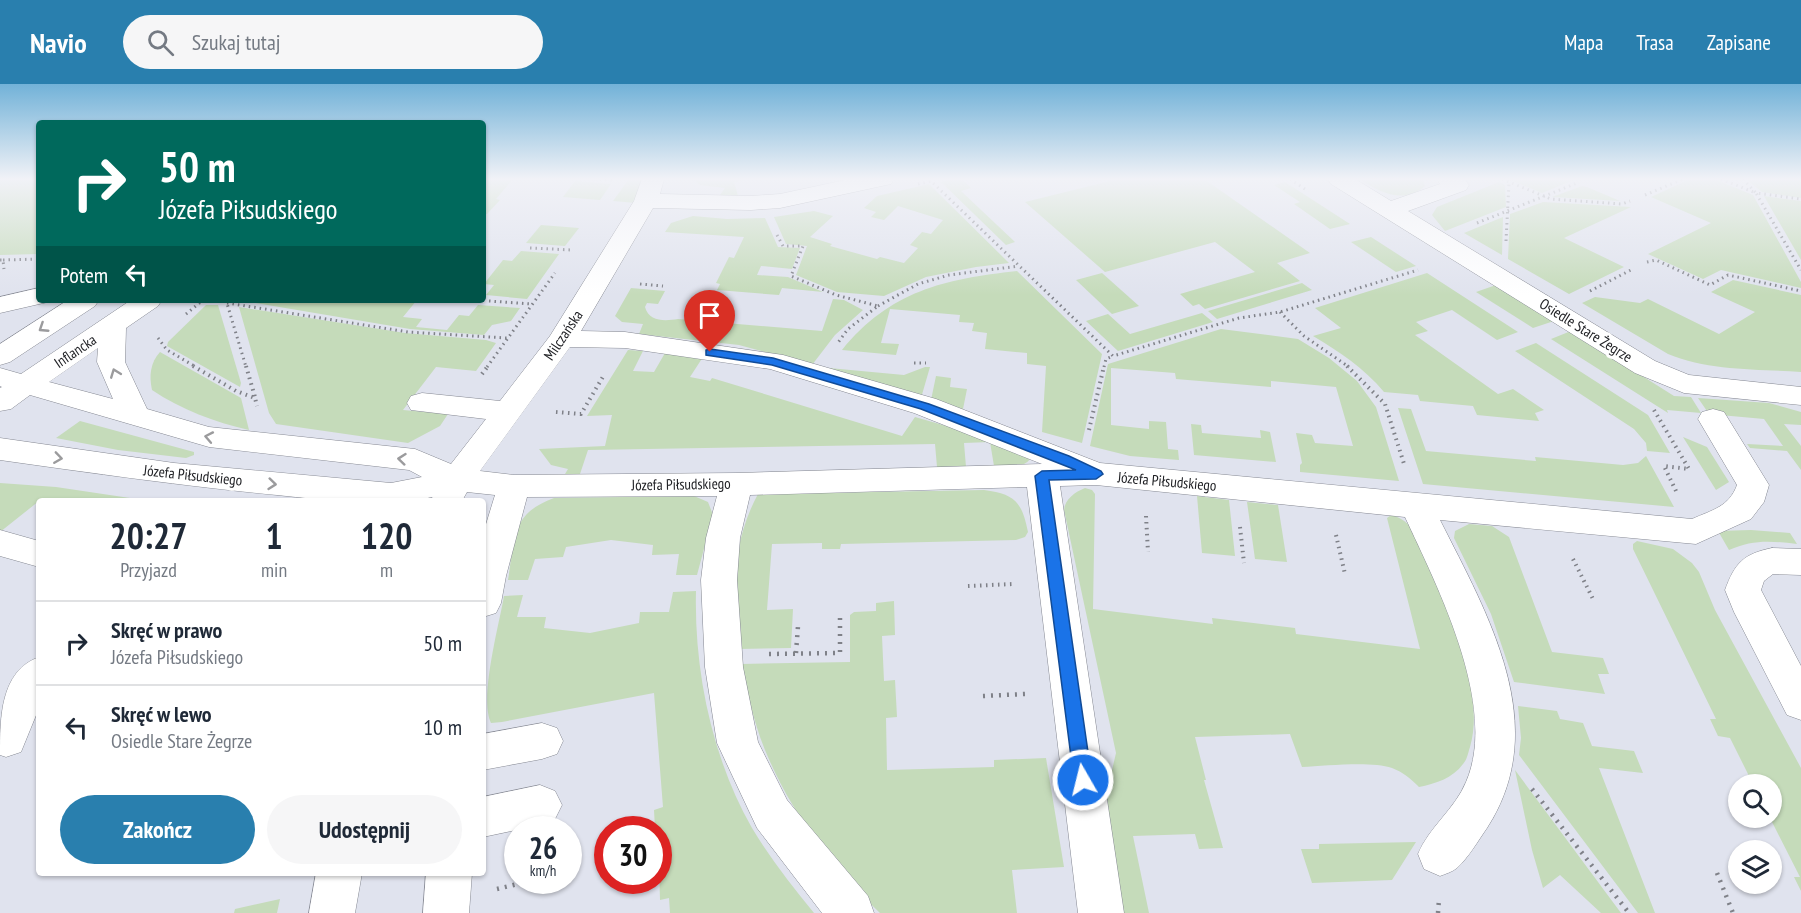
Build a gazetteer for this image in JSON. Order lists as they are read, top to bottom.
{
  "streets": {
    "street": [
      "Osiedle Stare Żegrze",
      "Milczańska",
      "Inflancka",
      "Józefa Piłsudskiego"
    ]
  },
  "crossings": [
    ["Milczańska", "Józefa Piłsudskiego"],
    ["Inflancka", "Józefa Piłsudskiego"]
  ],
  "page": {
    "header": "Navio",
    "search": "Szukaj tutaj",
    "nav": ["Mapa", "Trasa", "Zapisane"],
    "turn": ["50 m", "Józefa Piłsudskiego"],
    "then": "Potem",
    "eta": [
      "20:27",
      "Przyjazd",
      "1",
      "min",
      "120",
      "m"
    ],
    "list": [
      {
        "name": "Skręć w prawo",
        "note": "Józefa Piłsudskiego",
        "value": "50 m"
      },
      {
        "name": "Skręć w lewo",
        "note": "Osiedle Stare Żegrze",
        "value": "10 m"
      }
    ],
    "buttons": ["Zakończ", "Udostępnij"],
    "speed": "26 km/h",
    "limit": "30"
  }
}
